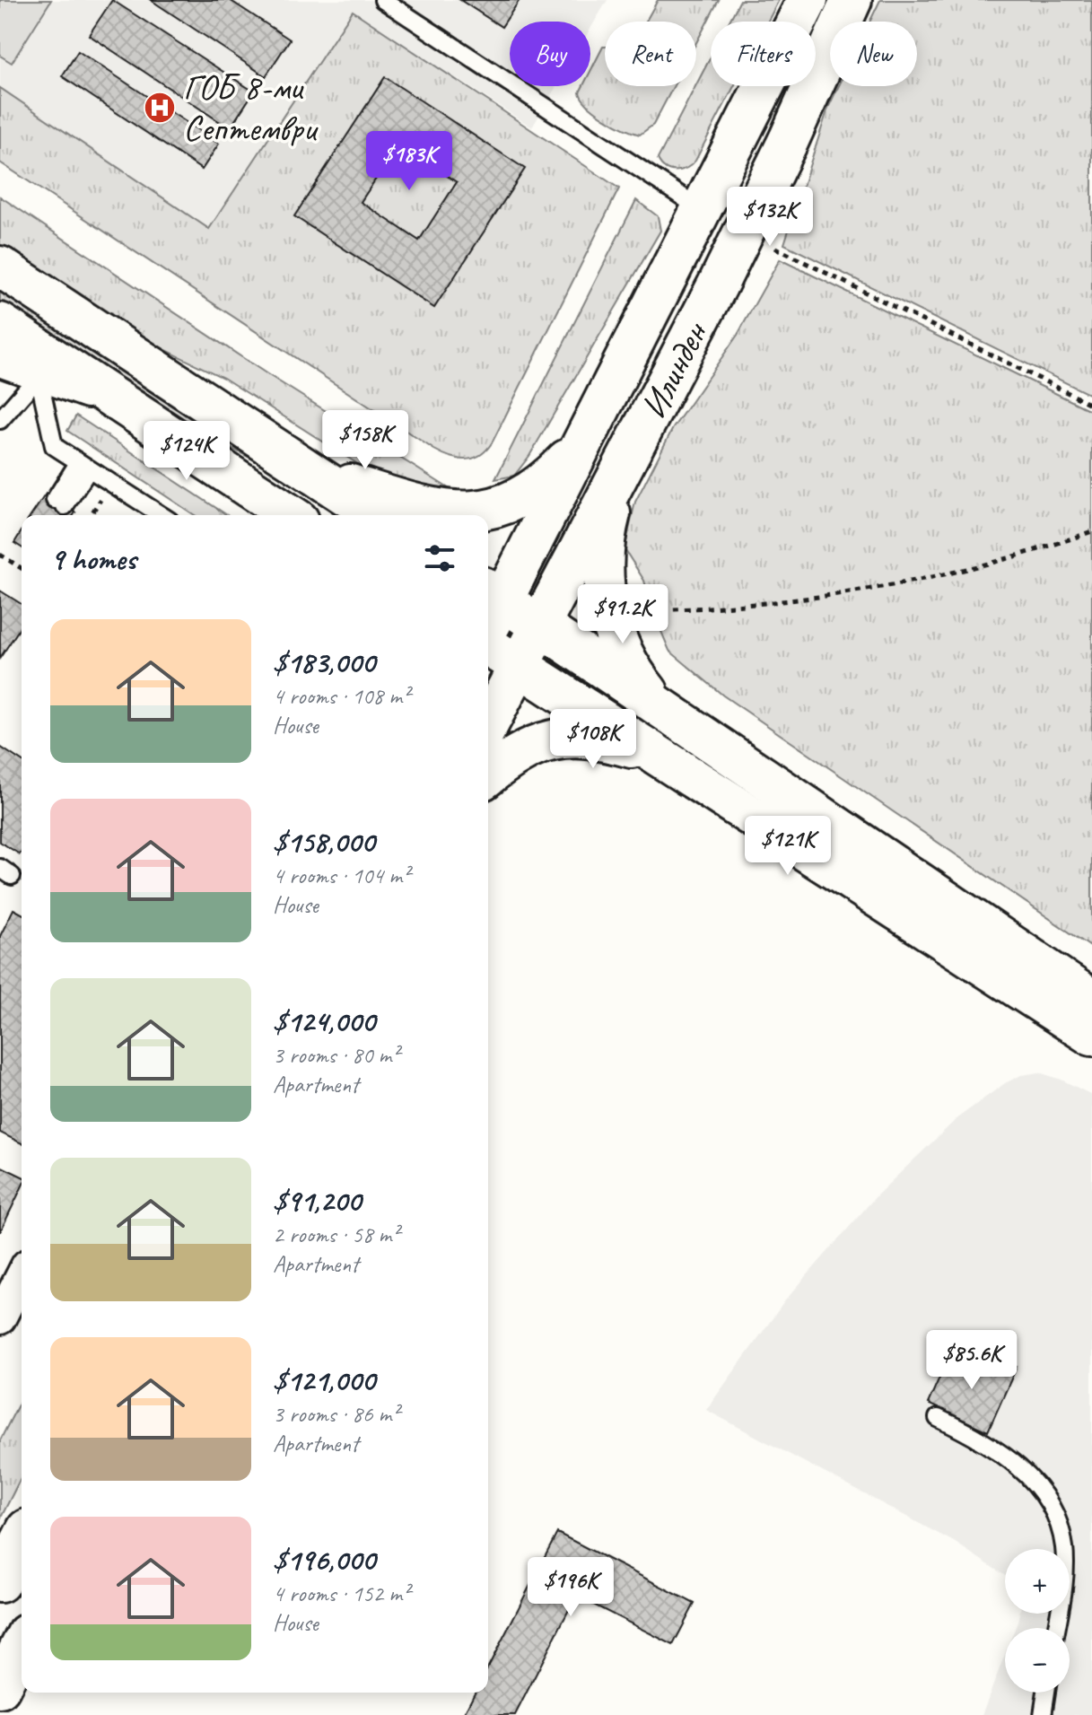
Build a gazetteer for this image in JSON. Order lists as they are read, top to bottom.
{
  "streets": {
    "street": ["Илинден"]
  },
  "places": {
    "hospital": ["ГОБ 8-ми Септември"]
  },
  "page": {
    "chip": [
      "Buy",
      "Rent",
      "Filters",
      "New"
    ],
    "price": [
      "$183K",
      "$132K",
      "$158K",
      "$124K",
      "$91.2K",
      "$108K",
      "$121K",
      "$85.6K",
      "$196K"
    ],
    "heading": "9 homes",
    "list": [
      {
        "name": "$183,000",
        "note": "4 rooms · 108 m² · House"
      },
      {
        "name": "$158,000",
        "note": "4 rooms · 104 m² · House"
      },
      {
        "name": "$124,000",
        "note": "3 rooms · 80 m² · Apartment"
      },
      {
        "name": "$91,200",
        "note": "2 rooms · 58 m² · Apartment"
      },
      {
        "name": "$121,000",
        "note": "3 rooms · 86 m² · Apartment"
      },
      {
        "name": "$196,000",
        "note": "4 rooms · 152 m² · House"
      }
    ],
    "map_buttons": ["+", "−"]
  }
}
